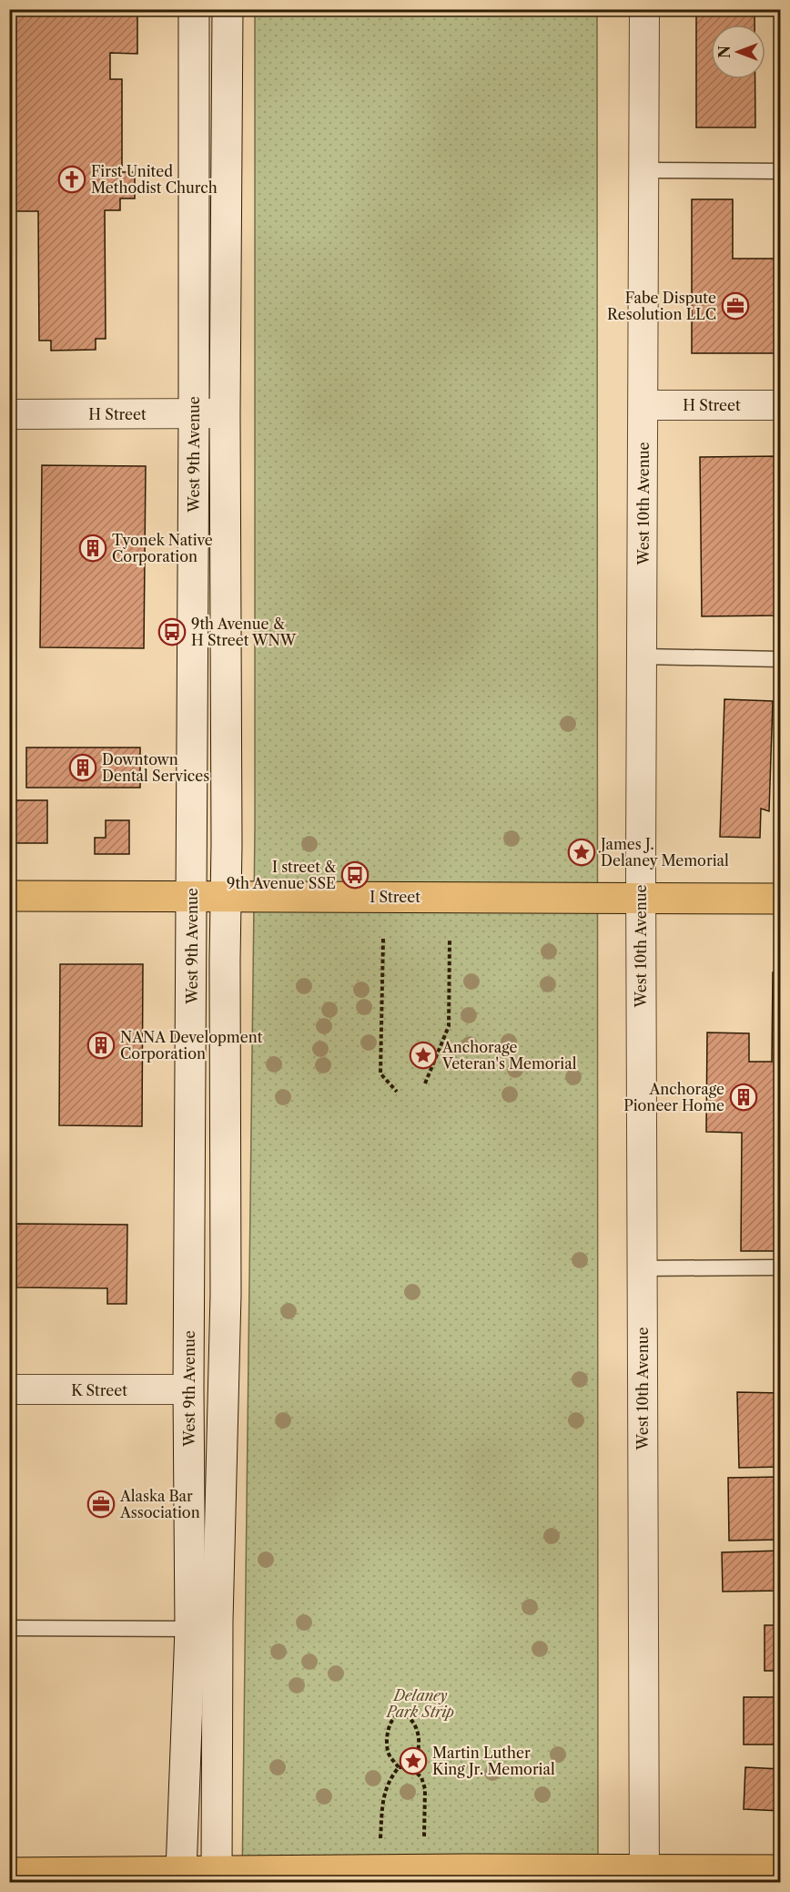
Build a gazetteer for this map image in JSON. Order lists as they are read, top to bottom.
{
  "streets": {
    "main road": ["I Street"],
    "street": [
      "H Street",
      "West 9th Avenue",
      "West 10th Avenue",
      "K Street"
    ]
  },
  "crossings": [
    ["H Street", "West 9th Avenue"],
    ["H Street", "West 10th Avenue"],
    ["West 9th Avenue", "I Street"],
    ["West 9th Avenue", "K Street"],
    ["West 10th Avenue", "I Street"]
  ],
  "parks": ["Delaney Park Strip"],
  "places": {
    "church": ["First United Methodist Church"],
    "office": ["Fabe Dispute Resolution LLC", "Alaska Bar Association"],
    "building": [
      "Tyonek Native Corporation",
      "Downtown Dental Services",
      "NANA Development Corporation",
      "Anchorage Pioneer Home"
    ],
    "bus stop": ["9th Avenue & H Street WNW", "I street & 9th Avenue SSE"],
    "place": ["James J. Delaney Memorial", "Anchorage Veteran's Memorial", "Martin Luther King Jr. Memorial"]
  },
  "north": "left"
}
